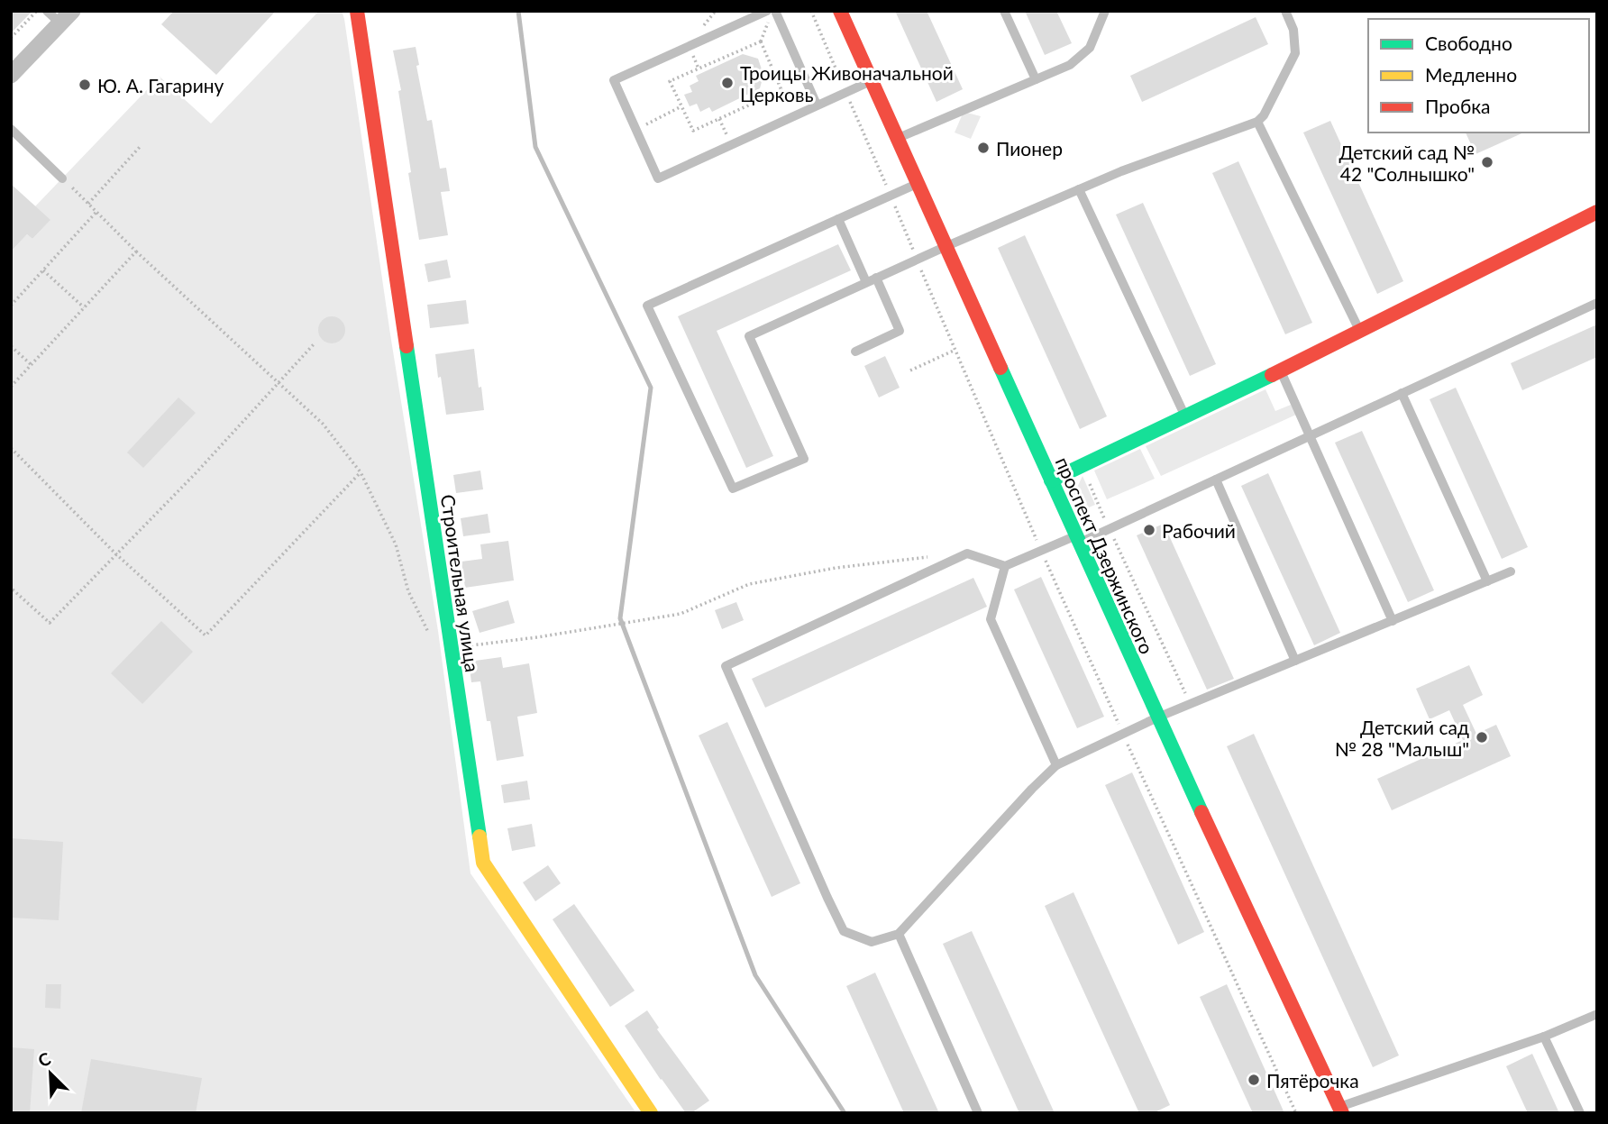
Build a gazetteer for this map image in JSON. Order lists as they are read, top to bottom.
{
  "streets": {
    "street": ["проспект Дзержинского", "Строительная улица"]
  },
  "places": [
    "Троицы Живоначальной Церковь",
    "Ю. А. Гагарину",
    "Пионер",
    "Детский сад № 42 \"Солнышко\"",
    "Рабочий",
    "Детский сад № 28 \"Малыш\"",
    "Пятёрочка"
  ],
  "legend": ["Свободно", "Медленно", "Пробка"],
  "north": "top left"
}
